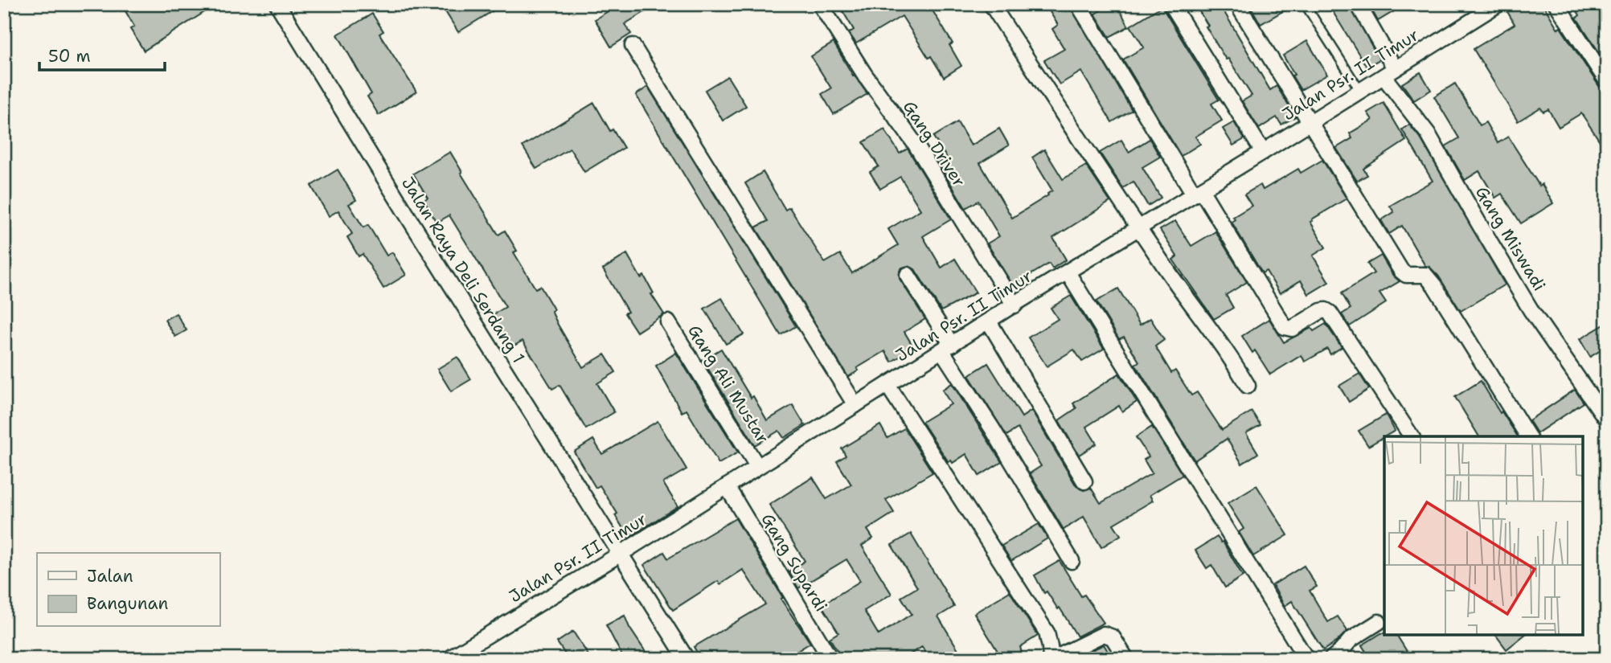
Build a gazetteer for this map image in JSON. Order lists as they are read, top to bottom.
{
  "streets": {
    "street": [
      "Jalan Psr. II Timur",
      "Gang Driver",
      "Gang Miswadi",
      "Jalan Raya Deli Serdang 1",
      "Gang Ali Mustar",
      "Gang Supardi"
    ]
  },
  "crossings": [
    ["Jalan Psr. II Timur", "Gang Driver"],
    ["Jalan Psr. II Timur", "Gang Miswadi"],
    ["Jalan Psr. II Timur", "Jalan Raya Deli Serdang 1"],
    ["Jalan Psr. II Timur", "Gang Ali Mustar"],
    ["Jalan Psr. II Timur", "Gang Supardi"]
  ],
  "legend": ["Jalan", "Bangunan"],
  "scale_bar": "50 m"
}
